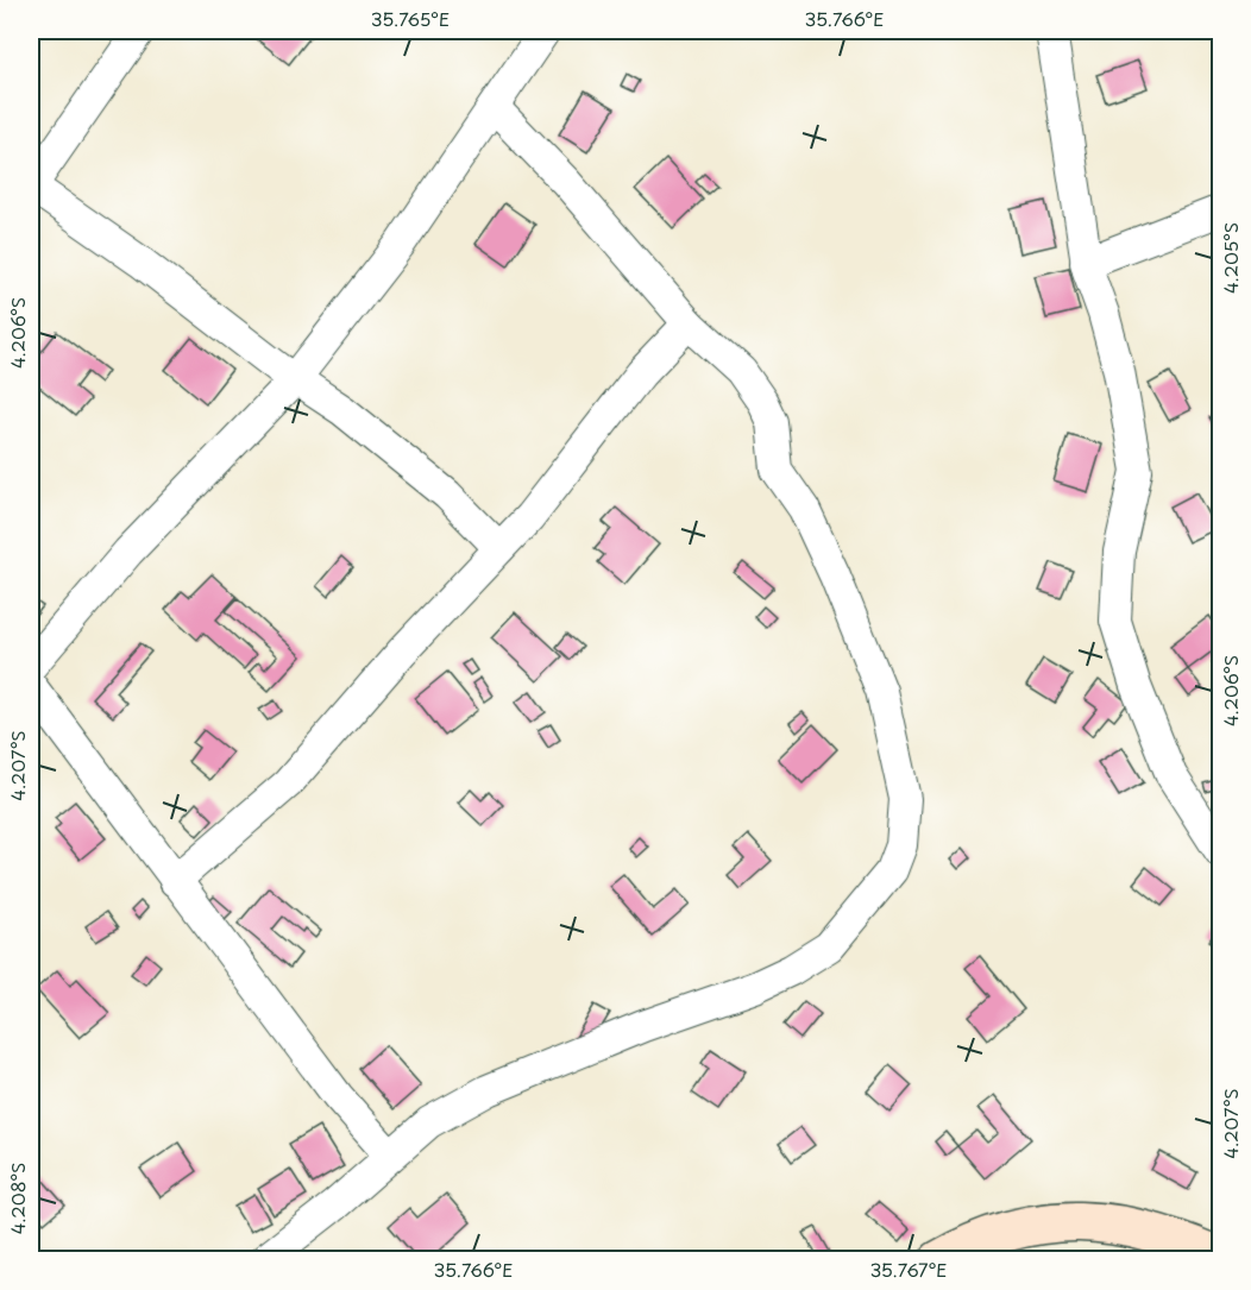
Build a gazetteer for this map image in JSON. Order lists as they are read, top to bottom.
{
  "coordinates": [
    "35.765°E",
    "35.766°E",
    "4.205°S",
    "4.206°S",
    "4.207°S",
    "4.208°S",
    "35.767°E"
  ]
}
